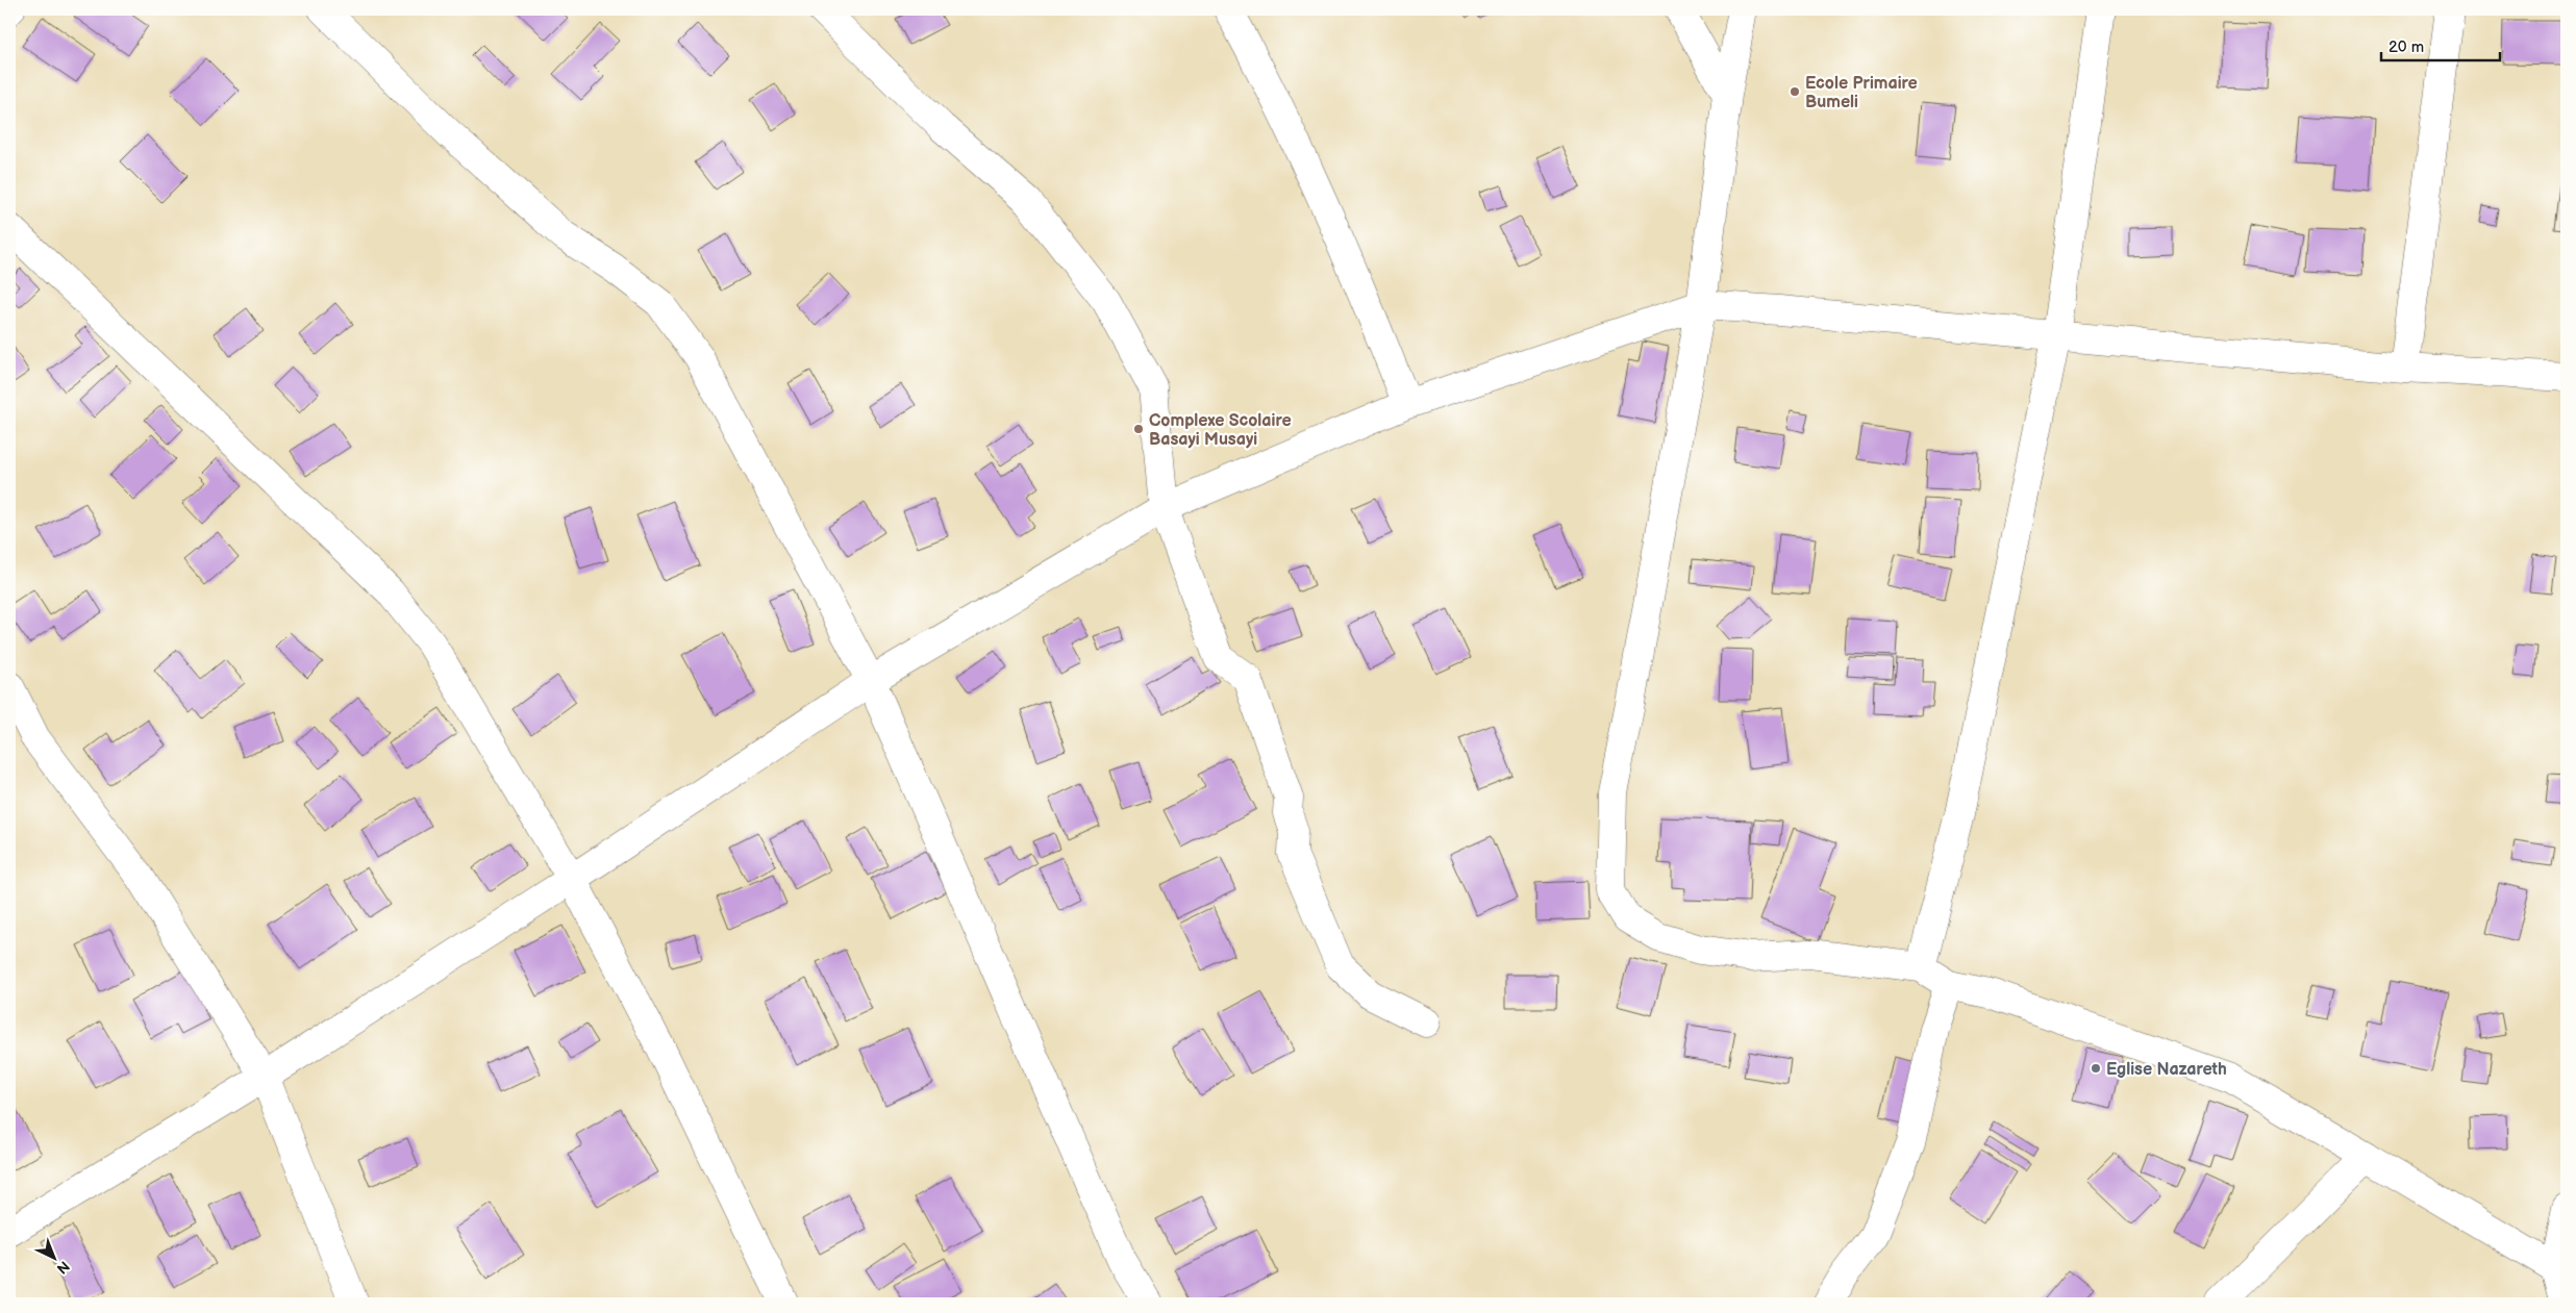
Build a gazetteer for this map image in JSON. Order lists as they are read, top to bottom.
{
  "places": ["Ecole Primaire Bumeli", "Complexe Scolaire Basayi Musayi", "Eglise Nazareth"],
  "scale_bar": "20 m",
  "north": "bottom right"
}
